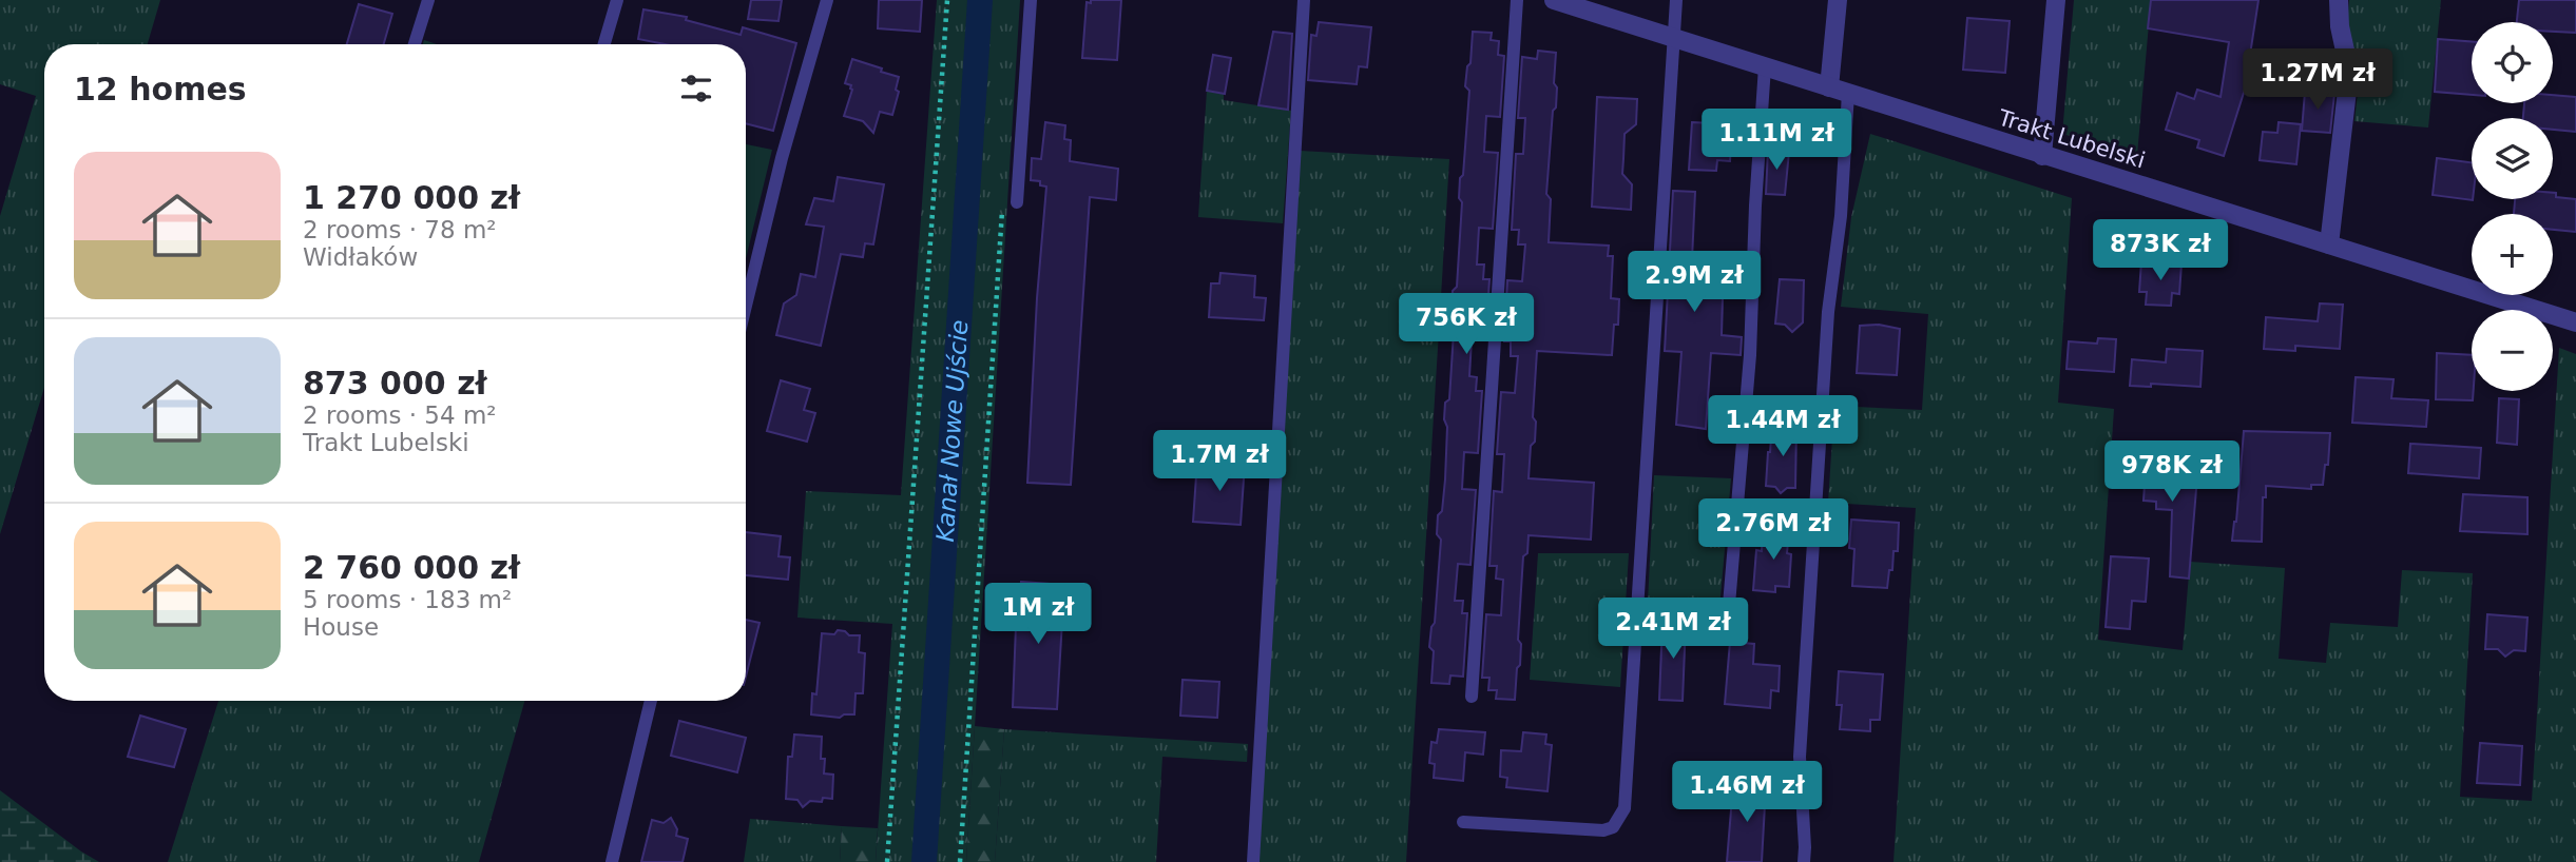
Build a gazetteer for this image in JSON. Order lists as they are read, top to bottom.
{
  "streets": {
    "street": ["Trakt Lubelski"]
  },
  "water": ["Kanał Nowe Ujście"],
  "page": {
    "map_buttons": ["+", "−"],
    "heading": "12 homes",
    "price": [
      "1.27M zł",
      "1.11M zł",
      "873K zł",
      "2.9M zł",
      "756K zł",
      "1.44M zł",
      "1.7M zł",
      "978K zł",
      "2.76M zł",
      "1M zł",
      "2.41M zł",
      "1.46M zł"
    ],
    "list": [
      {
        "name": "1 270 000 zł",
        "note": "2 rooms · 78 m² · Widłaków"
      },
      {
        "name": "873 000 zł",
        "note": "2 rooms · 54 m² · Trakt Lubelski"
      },
      {
        "name": "2 760 000 zł",
        "note": "5 rooms · 183 m² · House"
      }
    ]
  }
}
